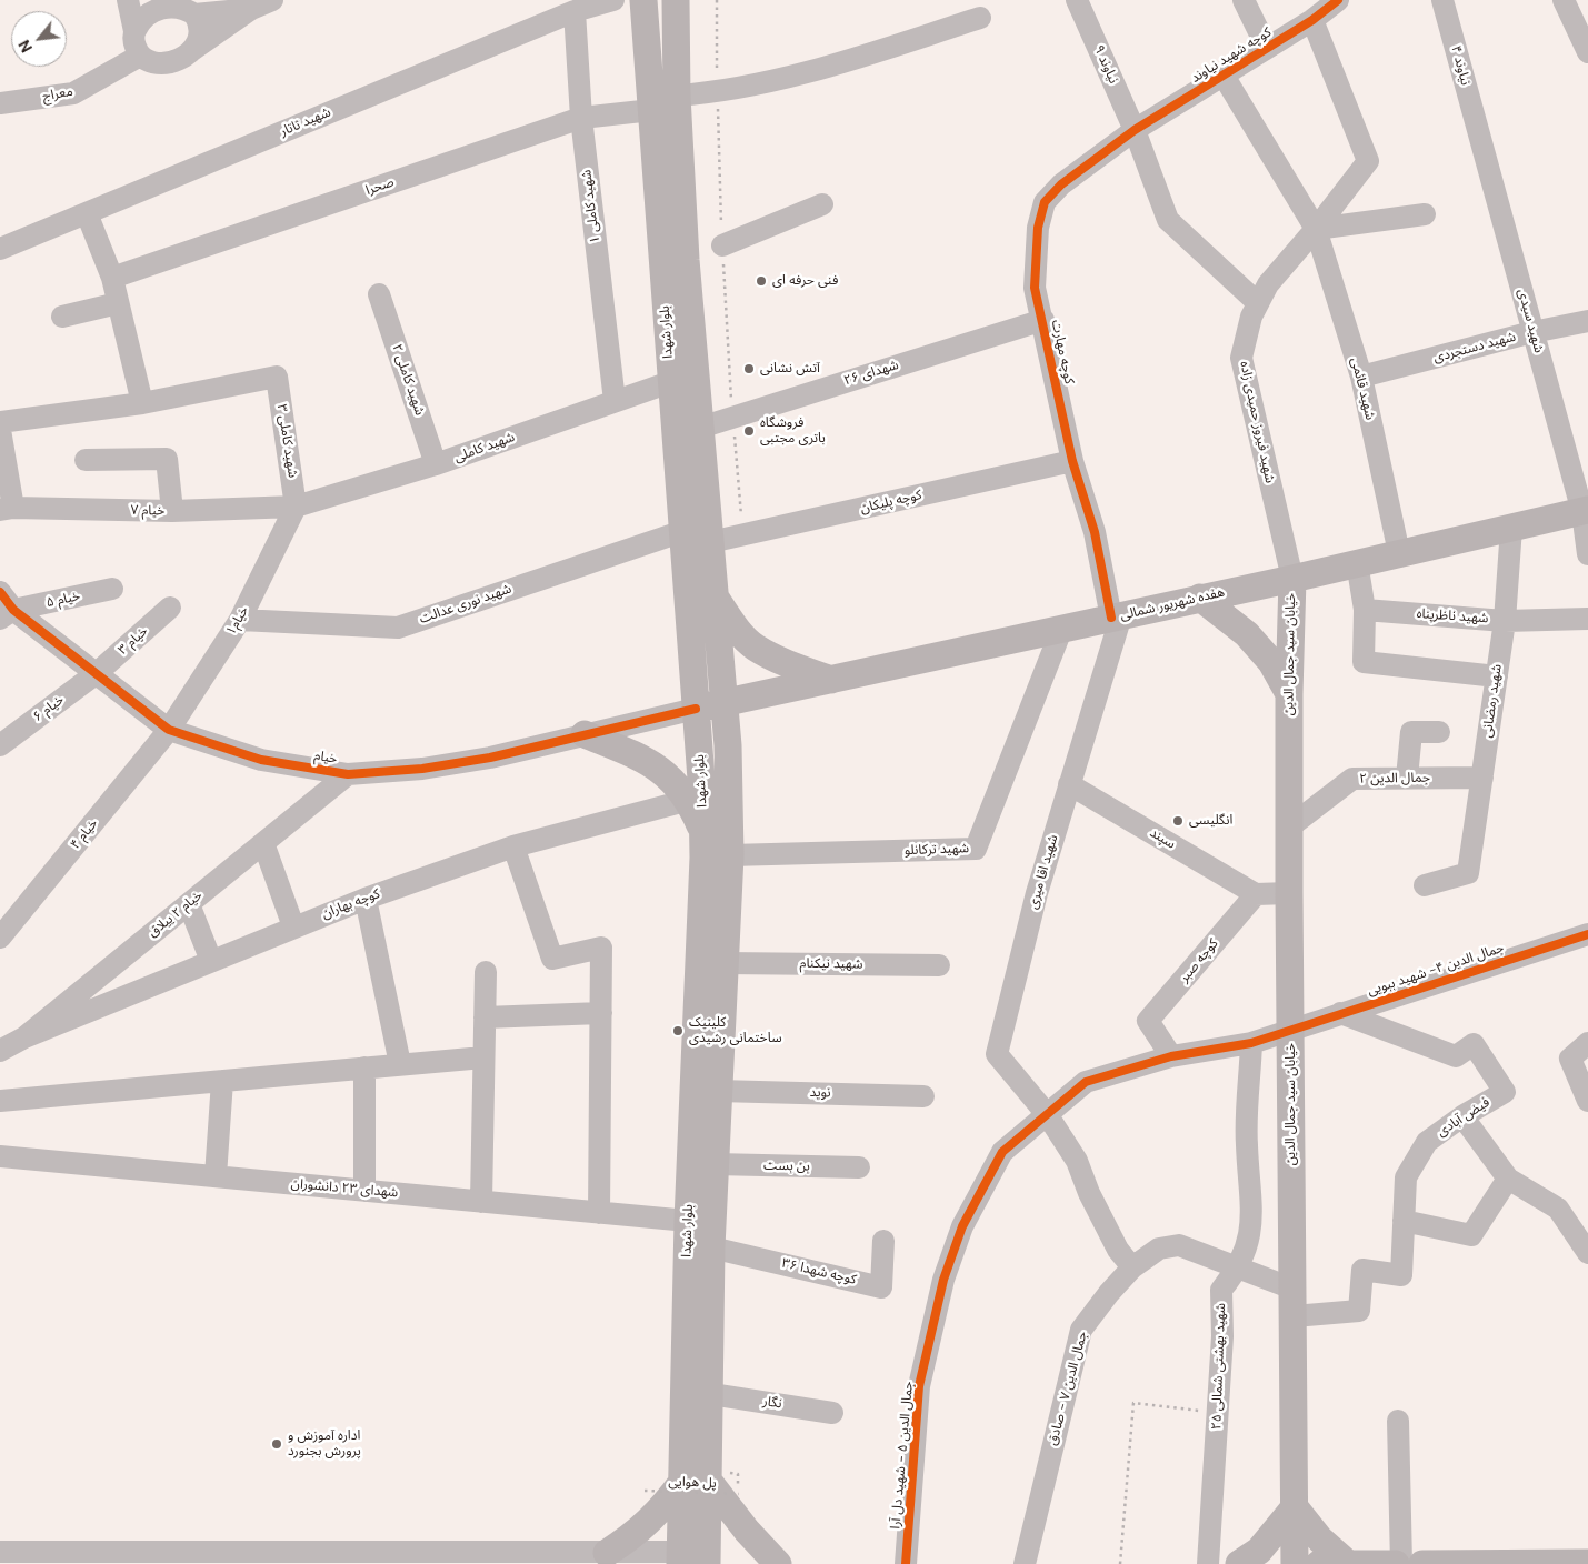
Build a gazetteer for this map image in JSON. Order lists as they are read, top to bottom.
{
  "streets": {
    "main road": ["بلوار شهدا", "هفده شهریور شمالی", "خیابان سید جمال الدین"],
    "street": [
      "کوچه شهید نیاوند",
      "نیاوند ۹",
      "نیاوند ۴",
      "معراج",
      "شهید تاتار",
      "صحرا",
      "شهید کاملی ۱",
      "شهید سیدی",
      "شهید دستجردی",
      "کوچه مهارت",
      "شهدای ۲۶",
      "شهید کاملی ۲",
      "شهید قائمی",
      "شهید فیروز حمیدی زاده",
      "شهید کاملی ۳",
      "شهید کاملی",
      "کوچه پلیکان",
      "خیام ۷",
      "خیام ۵",
      "شهید نوری عدالت",
      "شهید ناظرپناه",
      "خیام۱",
      "خیام ۳",
      "شهید رمضانی",
      "خیام ۶",
      "خیام",
      "جمال الدین ۲",
      "خیام ۴",
      "سپند",
      "شهید ترکانلو",
      "شهید اقا میری",
      "کوچه بهاران",
      "خیام ۲ ییلاق",
      "کوچه صبر",
      "شهید نیکنام",
      "جمال الدین ۴- شهید ببویی",
      "نوید",
      "فیض آبادی",
      "بن بست",
      "شهدای ۲۳ دانشوران",
      "کوچه شهدا ۳۶",
      "۲۵ شهید بهشتی شمالی",
      "جمال الدین ۷ - صادق",
      "نگار",
      "جمال الدین ۵ - شهید دل آرا"
    ],
    "path": ["پل هوایی"]
  },
  "crossings": [
    ["کوچه شهید نیاوند", "نیاوند ۹"],
    ["کوچه شهید نیاوند", "کوچه مهارت"],
    ["کوچه شهید نیاوند", "شهید قائمی"],
    ["کوچه شهید نیاوند", "شهید فیروز حمیدی زاده"],
    ["نیاوند ۹", "کوچه مهارت"],
    ["نیاوند ۹", "شهید فیروز حمیدی زاده"],
    ["نیاوند ۴", "شهید سیدی"],
    ["شهید تاتار", "شهید کاملی ۱"],
    ["صحرا", "شهید کاملی ۱"],
    ["صحرا", "بلوار شهدا"],
    ["شهید کاملی ۱", "شهید کاملی"],
    ["شهید سیدی", "شهید دستجردی"],
    ["شهید سیدی", "هفده شهریور شمالی"],
    ["بلوار شهدا", "شهدای ۲۶"],
    ["بلوار شهدا", "شهید کاملی"],
    ["بلوار شهدا", "کوچه پلیکان"],
    ["بلوار شهدا", "شهید نوری عدالت"],
    ["بلوار شهدا", "هفده شهریور شمالی"],
    ["بلوار شهدا", "خیام"],
    ["بلوار شهدا", "شهید ترکانلو"],
    ["بلوار شهدا", "کوچه بهاران"],
    ["بلوار شهدا", "شهید نیکنام"],
    ["بلوار شهدا", "نوید"],
    ["بلوار شهدا", "بن بست"],
    ["بلوار شهدا", "شهدای ۲۳ دانشوران"],
    ["بلوار شهدا", "کوچه شهدا ۳۶"],
    ["بلوار شهدا", "نگار"],
    ["شهید دستجردی", "شهید قائمی"],
    ["کوچه مهارت", "شهدای ۲۶"],
    ["کوچه مهارت", "کوچه پلیکان"],
    ["کوچه مهارت", "هفده شهریور شمالی"],
    ["کوچه مهارت", "شهید اقا میری"],
    ["شهید کاملی ۲", "شهید کاملی"],
    ["شهید قائمی", "شهید فیروز حمیدی زاده"],
    ["شهید قائمی", "هفده شهریور شمالی"],
    ["شهید فیروز حمیدی زاده", "هفده شهریور شمالی"],
    ["شهید فیروز حمیدی زاده", "خیابان سید جمال الدین"],
    ["شهید کاملی ۳", "شهید کاملی"],
    ["شهید کاملی ۳", "خیام ۷"],
    ["شهید کاملی ۳", "خیام۱"],
    ["شهید کاملی", "خیام ۷"],
    ["شهید کاملی", "خیام۱"],
    ["خیام ۷", "خیام۱"],
    ["خیام ۵", "خیام"],
    ["شهید نوری عدالت", "خیام۱"],
    ["هفده شهریور شمالی", "خیابان سید جمال الدین"],
    ["هفده شهریور شمالی", "شهید رمضانی"],
    ["هفده شهریور شمالی", "خیام"],
    ["هفده شهریور شمالی", "شهید ترکانلو"],
    ["هفده شهریور شمالی", "شهید اقا میری"],
    ["شهید ناظرپناه", "شهید رمضانی"],
    ["خیام۱", "خیام"],
    ["خیام۱", "خیام ۴"],
    ["خیام ۳", "خیام ۶"],
    ["خیام ۳", "خیام"],
    ["خیابان سید جمال الدین", "جمال الدین ۲"],
    ["خیابان سید جمال الدین", "جمال الدین ۴- شهید ببویی"],
    ["خیابان سید جمال الدین", "فیض آبادی"],
    ["خیابان سید جمال الدین", "جمال الدین ۷ - صادق"],
    ["خیابان سید جمال الدین", "جمال الدین ۵ - شهید دل آرا"],
    ["شهید رمضانی", "جمال الدین ۲"],
    ["خیام ۶", "خیام"],
    ["خیام", "خیام ۴"],
    ["خیام", "خیام ۲ ییلاق"],
    ["سپند", "شهید اقا میری"],
    ["سپند", "کوچه صبر"],
    ["شهید اقا میری", "جمال الدین ۵ - شهید دل آرا"],
    ["کوچه بهاران", "خیام ۲ ییلاق"],
    ["کوچه صبر", "جمال الدین ۵ - شهید دل آرا"],
    ["جمال الدین ۴- شهید ببویی", "فیض آبادی"],
    ["جمال الدین ۴- شهید ببویی", "جمال الدین ۵ - شهید دل آرا"],
    ["۲۵ شهید بهشتی شمالی", "جمال الدین ۷ - صادق"],
    ["۲۵ شهید بهشتی شمالی", "جمال الدین ۵ - شهید دل آرا"]
  ],
  "places": [
    "فنی حرفه ای",
    "آتش نشانی",
    "فروشگاه باتری مجتبی",
    "انگلیسی",
    "کلینیک ساختمانی رشیدی",
    "اداره آموزش و پرورش بجنورد"
  ],
  "north": "bottom left"
}
